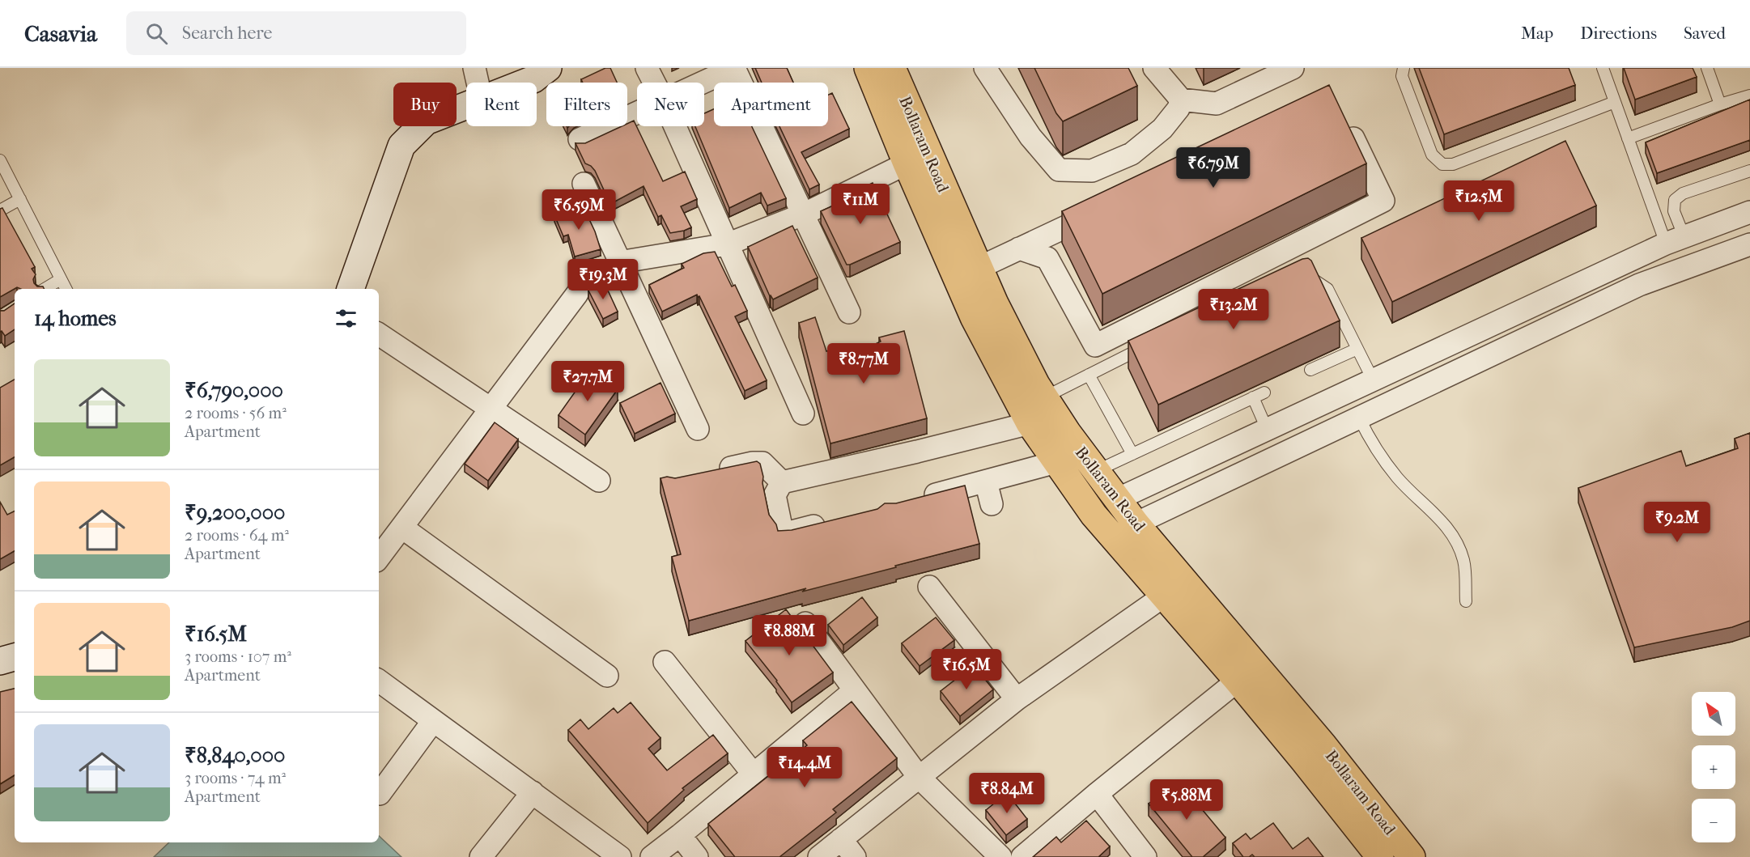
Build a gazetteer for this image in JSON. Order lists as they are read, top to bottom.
{
  "streets": {
    "main road": ["Bollaram Road"]
  },
  "north": "top left",
  "page": {
    "header": "Casavia",
    "search": "Search here",
    "nav": ["Map", "Directions", "Saved"],
    "chip": [
      "Buy",
      "Rent",
      "Filters",
      "New",
      "Apartment"
    ],
    "price": [
      "₹6.79M",
      "₹12.5M",
      "₹11M",
      "₹6.59M",
      "₹19.3M",
      "₹13.2M",
      "₹8.77M",
      "₹27.7M",
      "₹9.2M",
      "₹8.88M",
      "₹16.5M",
      "₹14.4M",
      "₹8.84M",
      "₹5.88M"
    ],
    "heading": "14 homes",
    "list": [
      {
        "name": "₹6,790,000",
        "note": "2 rooms · 56 m² · Apartment"
      },
      {
        "name": "₹9,200,000",
        "note": "2 rooms · 64 m² · Apartment"
      },
      {
        "name": "₹16.5M",
        "note": "3 rooms · 107 m² · Apartment"
      },
      {
        "name": "₹8,840,000",
        "note": "3 rooms · 74 m² · Apartment"
      }
    ],
    "map_buttons": ["+", "−"]
  }
}
